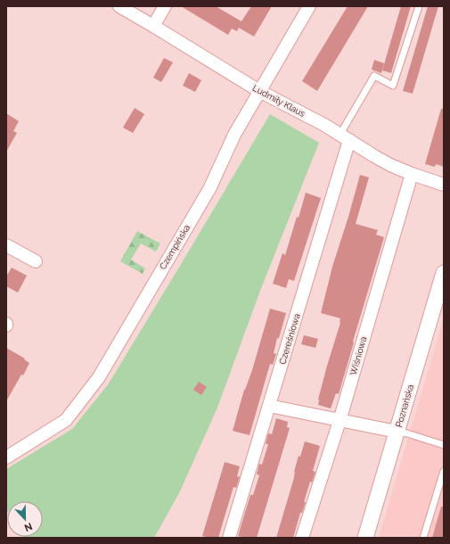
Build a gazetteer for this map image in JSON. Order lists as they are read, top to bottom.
{
  "streets": {
    "street": [
      "Ludmiły Klaus",
      "Czempińska",
      "Czereśniowa",
      "Wiśniowa",
      "Poznańska"
    ]
  },
  "crossings": [
    ["Ludmiły Klaus", "Czempińska"],
    ["Ludmiły Klaus", "Czereśniowa"],
    ["Ludmiły Klaus", "Wiśniowa"]
  ],
  "north": "bottom"
}
